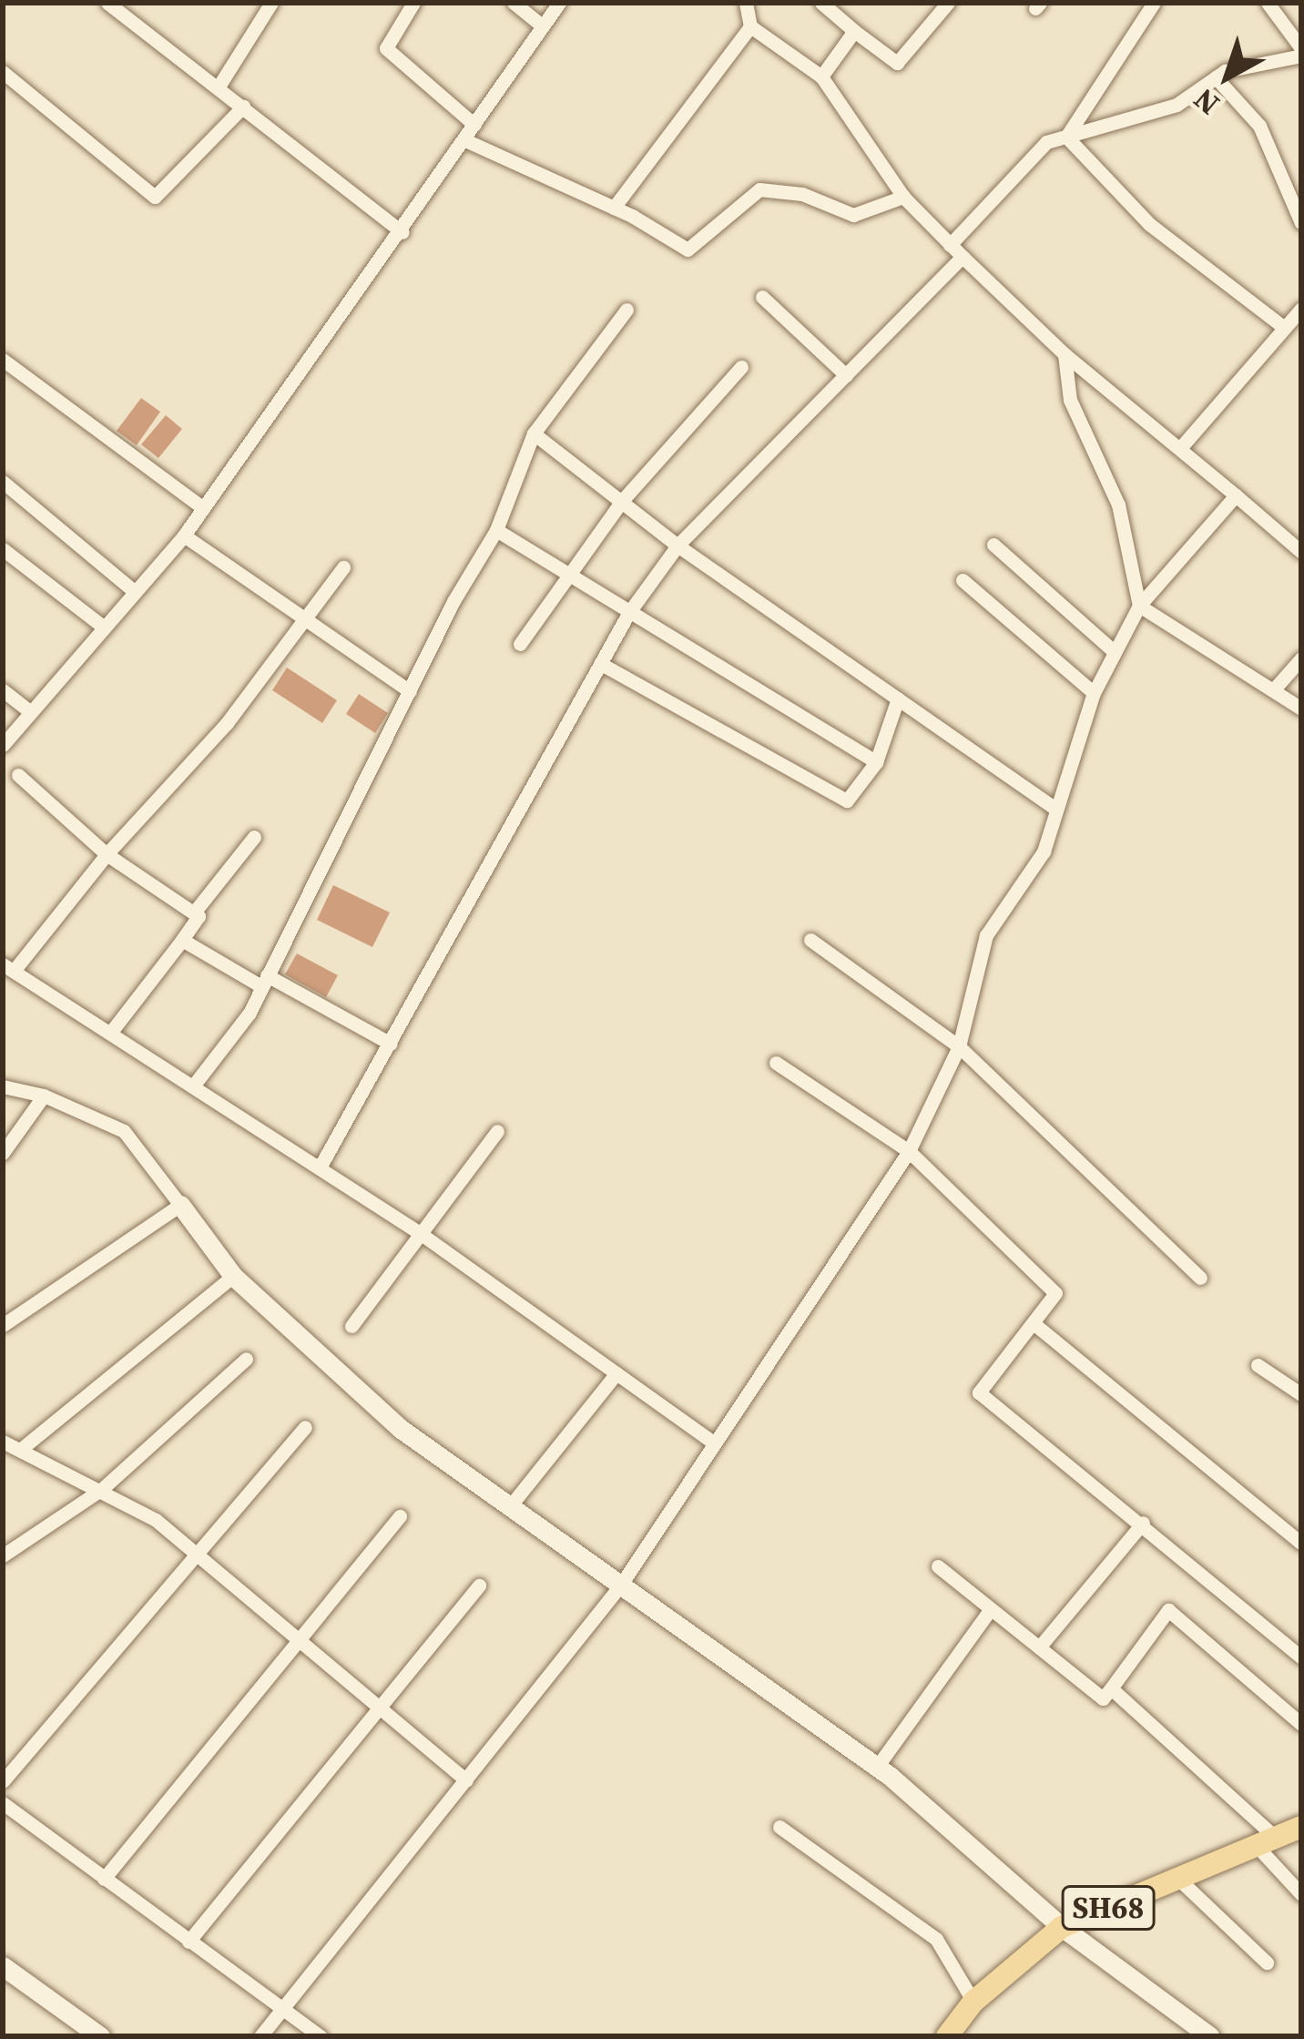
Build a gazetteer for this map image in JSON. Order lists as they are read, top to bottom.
{
  "streets": {
    "main road": ["SH68"]
  },
  "north": "bottom left"
}
